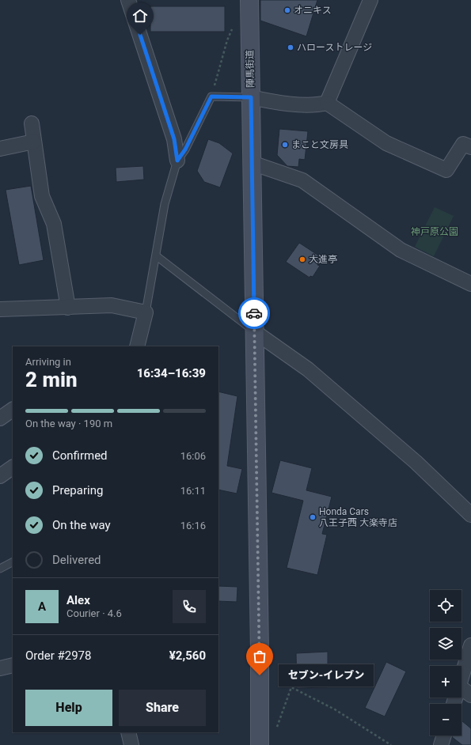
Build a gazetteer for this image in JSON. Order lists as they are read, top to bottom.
{
  "streets": {
    "main road": ["陣馬街道"]
  },
  "parks": ["神戸原公園"],
  "places": [
    "オニキス",
    "ハローストレージ",
    "まこと文房具",
    "大進亭",
    "Honda Cars 八王子西 大楽寺店",
    "セブン-イレブン"
  ],
  "page": {
    "heading": ["2 min", "Arriving in", "16:34–16:39"],
    "panel": [
      "Alex",
      "Courier · 4.6",
      "Order #2978",
      "¥2,560"
    ],
    "bar": "On the way · 190 m",
    "list": [
      ["Confirmed", "16:06"],
      ["Preparing", "16:11"],
      ["On the way", "16:16"],
      "Delivered"
    ],
    "map_buttons": ["+", "−"],
    "round": "A",
    "bubble": "セブン-イレブン",
    "buttons": ["Help", "Share"]
  }
}
